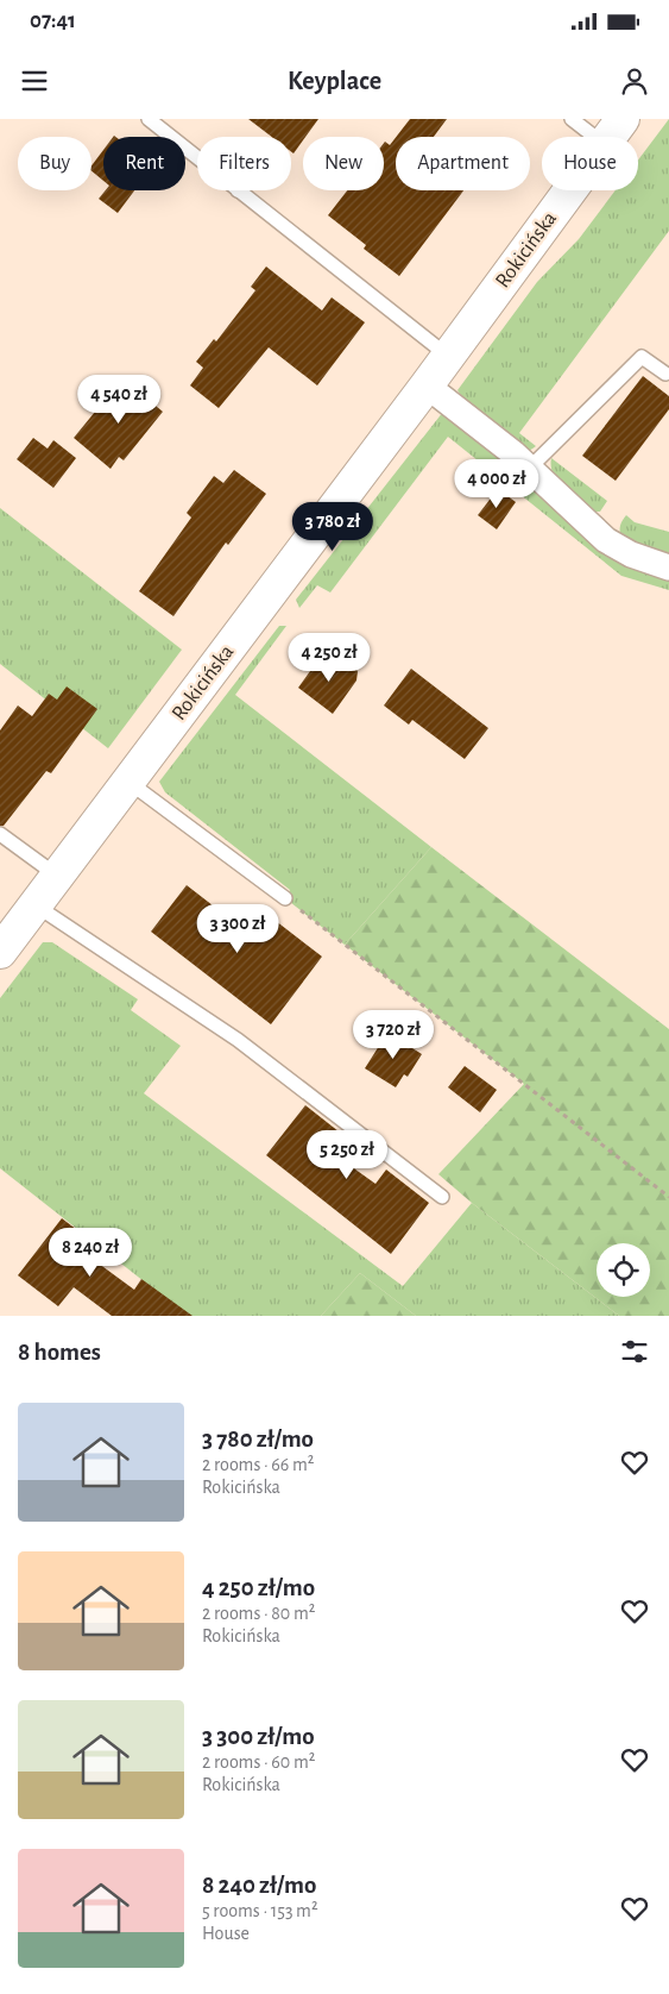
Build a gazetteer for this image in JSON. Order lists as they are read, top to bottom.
{
  "streets": {
    "main road": ["Rokicińska"]
  },
  "page": {
    "status": "07:41",
    "header": "Keyplace",
    "chip": [
      "Buy",
      "Rent",
      "Filters",
      "New",
      "Apartment",
      "House"
    ],
    "price": [
      "4 540 zł",
      "4 000 zł",
      "3 780 zł",
      "4 250 zł",
      "3 300 zł",
      "3 720 zł",
      "5 250 zł",
      "8 240 zł"
    ],
    "heading": "8 homes",
    "list": [
      {
        "name": "3 780 zł/mo",
        "note": "2 rooms · 66 m² · Rokicińska"
      },
      {
        "name": "4 250 zł/mo",
        "note": "2 rooms · 80 m² · Rokicińska"
      },
      {
        "name": "3 300 zł/mo",
        "note": "2 rooms · 60 m² · Rokicińska"
      },
      {
        "name": "8 240 zł/mo",
        "note": "5 rooms · 153 m² · House"
      }
    ]
  }
}
